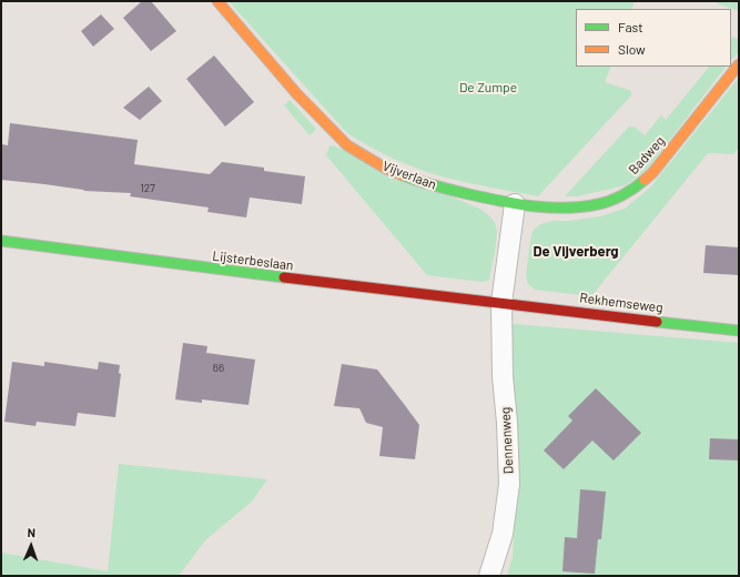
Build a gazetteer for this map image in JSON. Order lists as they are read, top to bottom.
{
  "streets": {
    "street": [
      "Badweg",
      "Vijverlaan",
      "Lijsterbeslaan",
      "Rekhemseweg",
      "Dennenweg"
    ]
  },
  "crossings": [
    ["Badweg", "Vijverlaan"],
    ["Lijsterbeslaan", "Rekhemseweg"],
    ["Lijsterbeslaan", "Dennenweg"],
    ["Rekhemseweg", "Dennenweg"]
  ],
  "districts": ["De Vijverberg"],
  "parks": ["De Zumpe"],
  "house_numbers": ["127", "66"],
  "legend": ["Fast", "Slow"],
  "north": "top"
}
